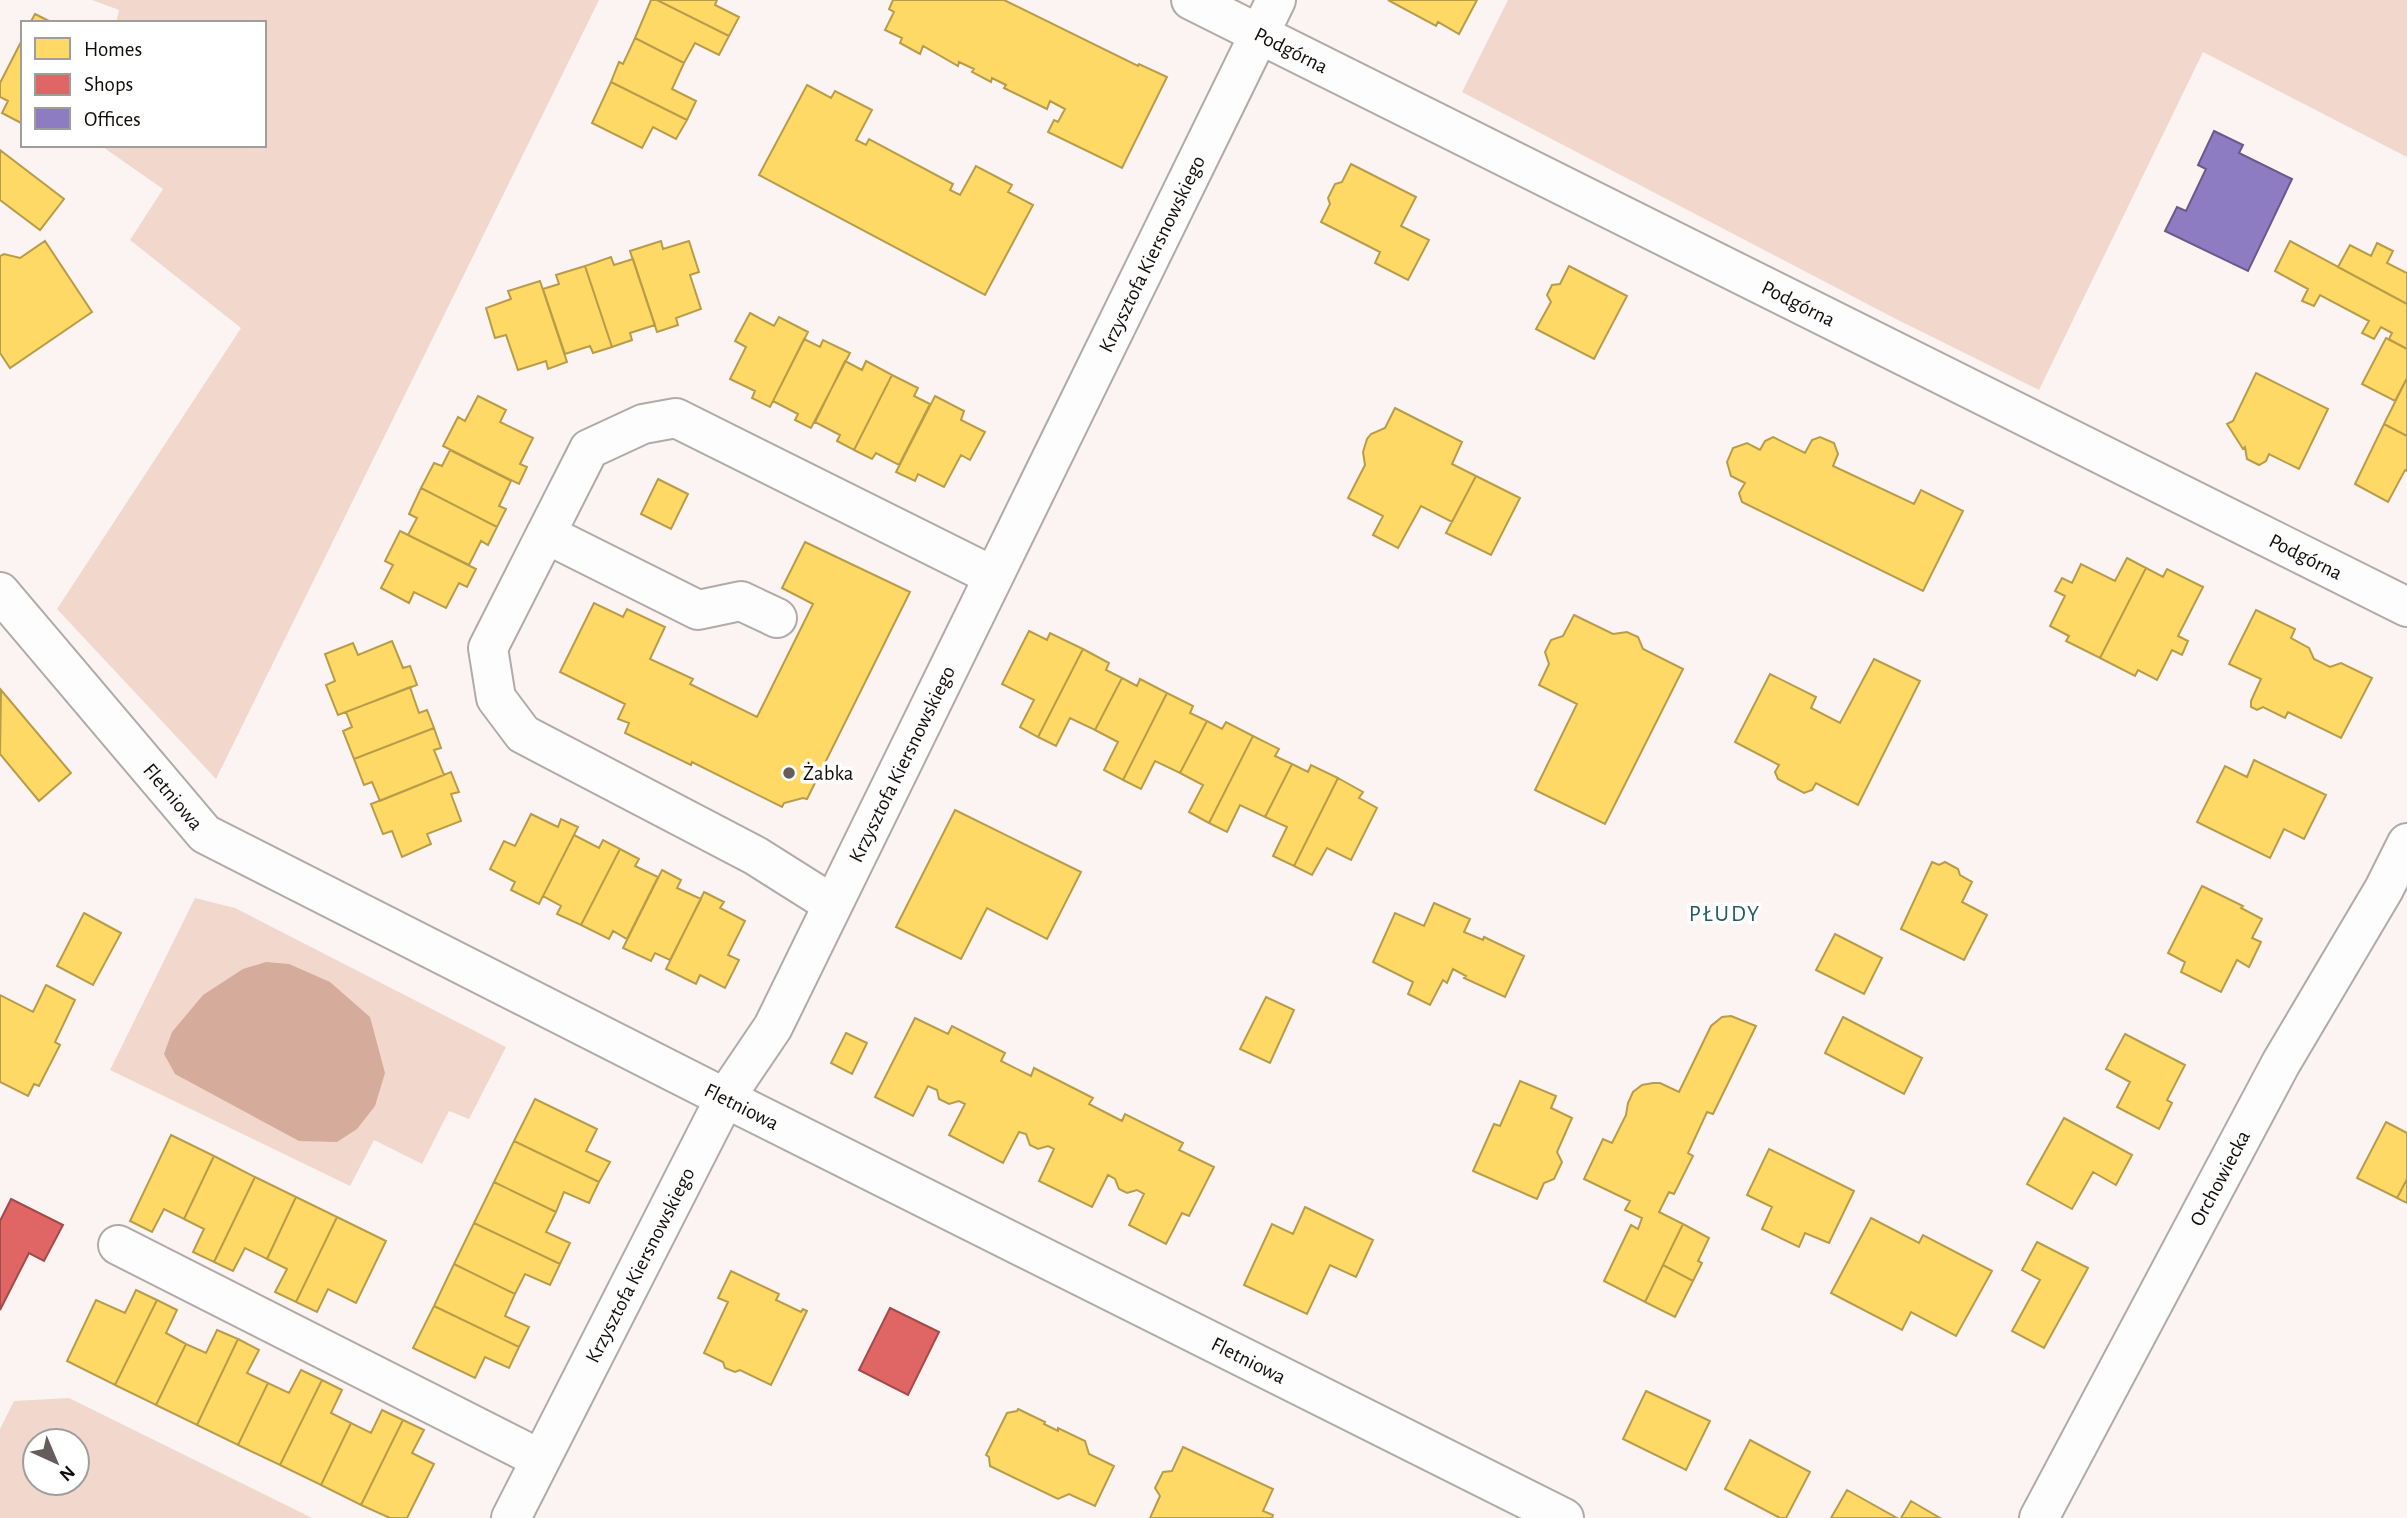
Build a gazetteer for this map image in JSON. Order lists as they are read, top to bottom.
{
  "streets": {
    "street": [
      "Podgórna",
      "Krzysztofa Kiersnowskiego",
      "Fletniowa",
      "Orchowiecka"
    ]
  },
  "crossings": [
    ["Podgórna", "Krzysztofa Kiersnowskiego"],
    ["Krzysztofa Kiersnowskiego", "Fletniowa"]
  ],
  "districts": ["PŁUDY"],
  "places": ["Żabka"],
  "legend": ["Homes", "Shops", "Offices"],
  "north": "bottom right"
}
